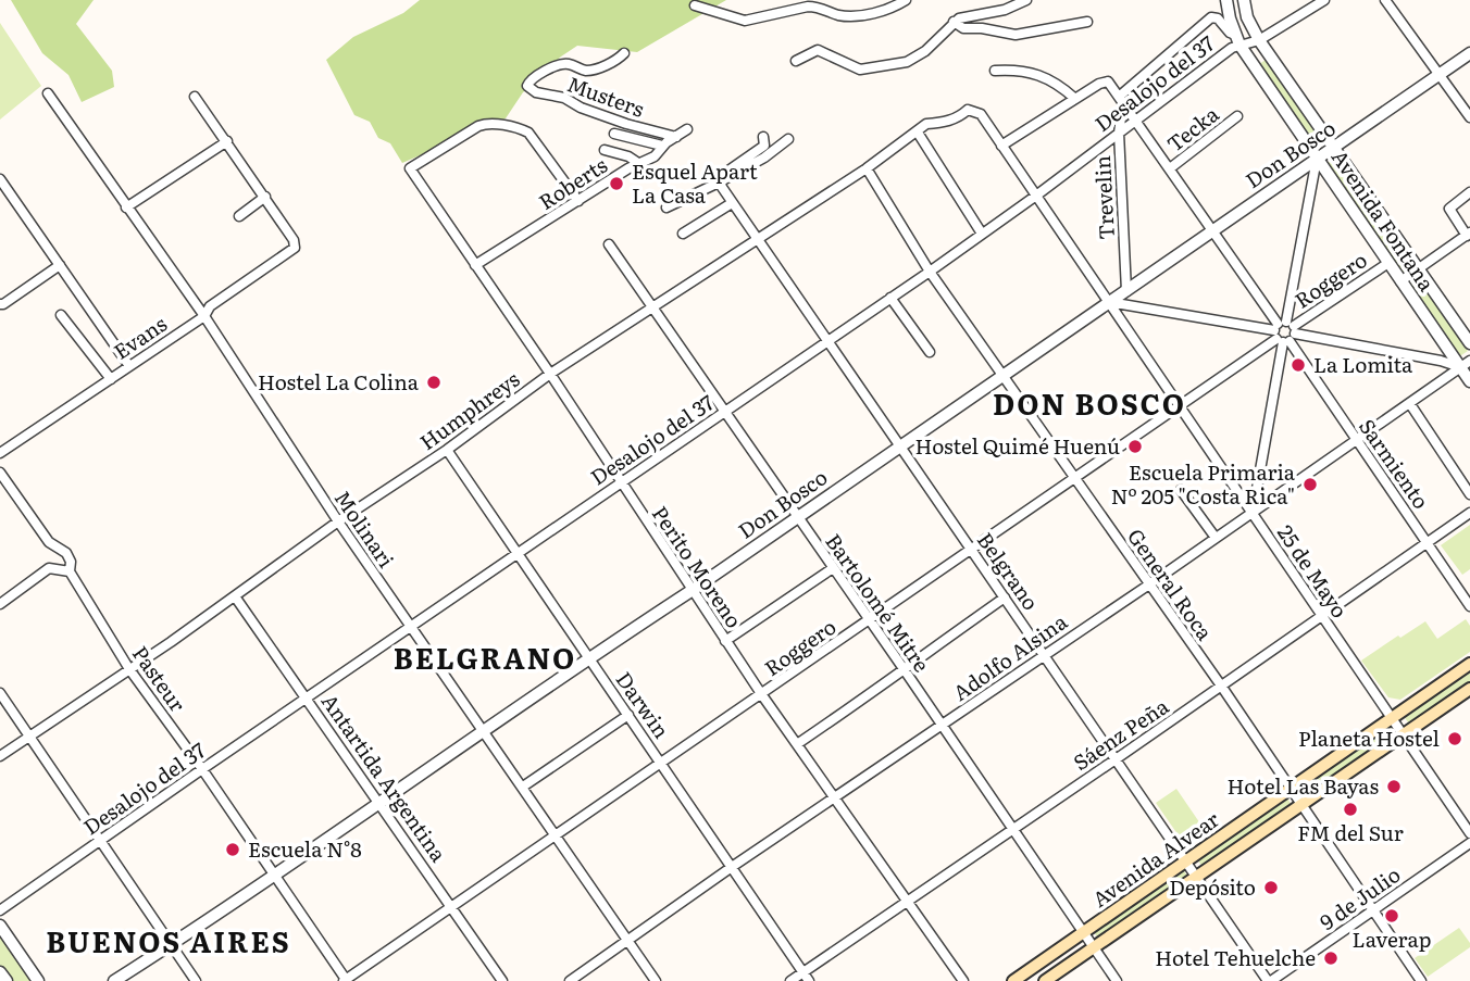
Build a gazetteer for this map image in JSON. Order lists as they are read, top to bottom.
{
  "streets": {
    "main road": ["Avenida Alvear"],
    "street": [
      "Desalojo del 37",
      "Musters",
      "Tecka",
      "Don Bosco",
      "Roberts",
      "Trevelin",
      "Avenida Fontana",
      "Roggero",
      "Evans",
      "Humphreys",
      "Sarmiento",
      "Molinari",
      "Perito Moreno",
      "Belgrano",
      "25 de Mayo",
      "General Roca",
      "Bartolomé Mitre",
      "Adolfo Alsina",
      "Pasteur",
      "Darwin",
      "Sáenz Peña",
      "Antartida Argentina",
      "9 de Julio"
    ]
  },
  "crossings": [
    ["Desalojo del 37", "Trevelin"],
    ["Desalojo del 37", "Avenida Fontana"],
    ["Desalojo del 37", "Sarmiento"],
    ["Desalojo del 37", "Molinari"],
    ["Desalojo del 37", "Perito Moreno"],
    ["Desalojo del 37", "Belgrano"],
    ["Desalojo del 37", "25 de Mayo"],
    ["Desalojo del 37", "General Roca"],
    ["Desalojo del 37", "Bartolomé Mitre"],
    ["Desalojo del 37", "Pasteur"],
    ["Desalojo del 37", "Darwin"],
    ["Desalojo del 37", "Antartida Argentina"],
    ["Musters", "Roberts"],
    ["Tecka", "Sarmiento"],
    ["Don Bosco", "Trevelin"],
    ["Don Bosco", "Avenida Fontana"],
    ["Don Bosco", "Sarmiento"],
    ["Don Bosco", "Molinari"],
    ["Don Bosco", "Perito Moreno"],
    ["Don Bosco", "Belgrano"],
    ["Don Bosco", "25 de Mayo"],
    ["Don Bosco", "General Roca"],
    ["Don Bosco", "Bartolomé Mitre"],
    ["Don Bosco", "Pasteur"],
    ["Don Bosco", "Darwin"],
    ["Don Bosco", "Antartida Argentina"],
    ["Roberts", "Perito Moreno"],
    ["Trevelin", "Sarmiento"],
    ["Avenida Fontana", "Roggero"],
    ["Avenida Fontana", "Adolfo Alsina"],
    ["Roggero", "Sarmiento"],
    ["Roggero", "Molinari"],
    ["Roggero", "Perito Moreno"],
    ["Roggero", "Belgrano"],
    ["Roggero", "25 de Mayo"],
    ["Roggero", "General Roca"],
    ["Roggero", "Bartolomé Mitre"],
    ["Roggero", "Pasteur"],
    ["Roggero", "Darwin"],
    ["Roggero", "Antartida Argentina"],
    ["Evans", "Molinari"],
    ["Humphreys", "Molinari"],
    ["Humphreys", "Perito Moreno"],
    ["Humphreys", "Belgrano"],
    ["Humphreys", "25 de Mayo"],
    ["Humphreys", "General Roca"],
    ["Humphreys", "Bartolomé Mitre"],
    ["Humphreys", "Pasteur"],
    ["Humphreys", "Darwin"],
    ["Humphreys", "Antartida Argentina"],
    ["Sarmiento", "Adolfo Alsina"],
    ["Sarmiento", "Sáenz Peña"],
    ["Molinari", "Adolfo Alsina"],
    ["Perito Moreno", "Adolfo Alsina"],
    ["Perito Moreno", "Sáenz Peña"],
    ["Belgrano", "Adolfo Alsina"],
    ["Belgrano", "Sáenz Peña"],
    ["Belgrano", "Avenida Alvear"],
    ["Belgrano", "9 de Julio"],
    ["25 de Mayo", "Adolfo Alsina"],
    ["25 de Mayo", "Sáenz Peña"],
    ["25 de Mayo", "Avenida Alvear"],
    ["General Roca", "Adolfo Alsina"],
    ["General Roca", "Sáenz Peña"],
    ["General Roca", "Avenida Alvear"],
    ["General Roca", "9 de Julio"],
    ["Bartolomé Mitre", "Adolfo Alsina"],
    ["Bartolomé Mitre", "Sáenz Peña"],
    ["Bartolomé Mitre", "Avenida Alvear"],
    ["Adolfo Alsina", "Darwin"],
    ["Darwin", "Sáenz Peña"]
  ],
  "districts": ["DON BOSCO", "BELGRANO", "BUENOS AIRES"],
  "places": [
    "Esquel Apart La Casa",
    "La Lomita",
    "Hostel La Colina",
    "Hostel Quimé Huenú",
    "Escuela Primaria Nº 205 \"Costa Rica\"",
    "Planeta Hostel",
    "Hotel Las Bayas",
    "FM del Sur",
    "Escuela N°8",
    "Depósito",
    "Laverap",
    "Hotel Tehuelche"
  ]
}
